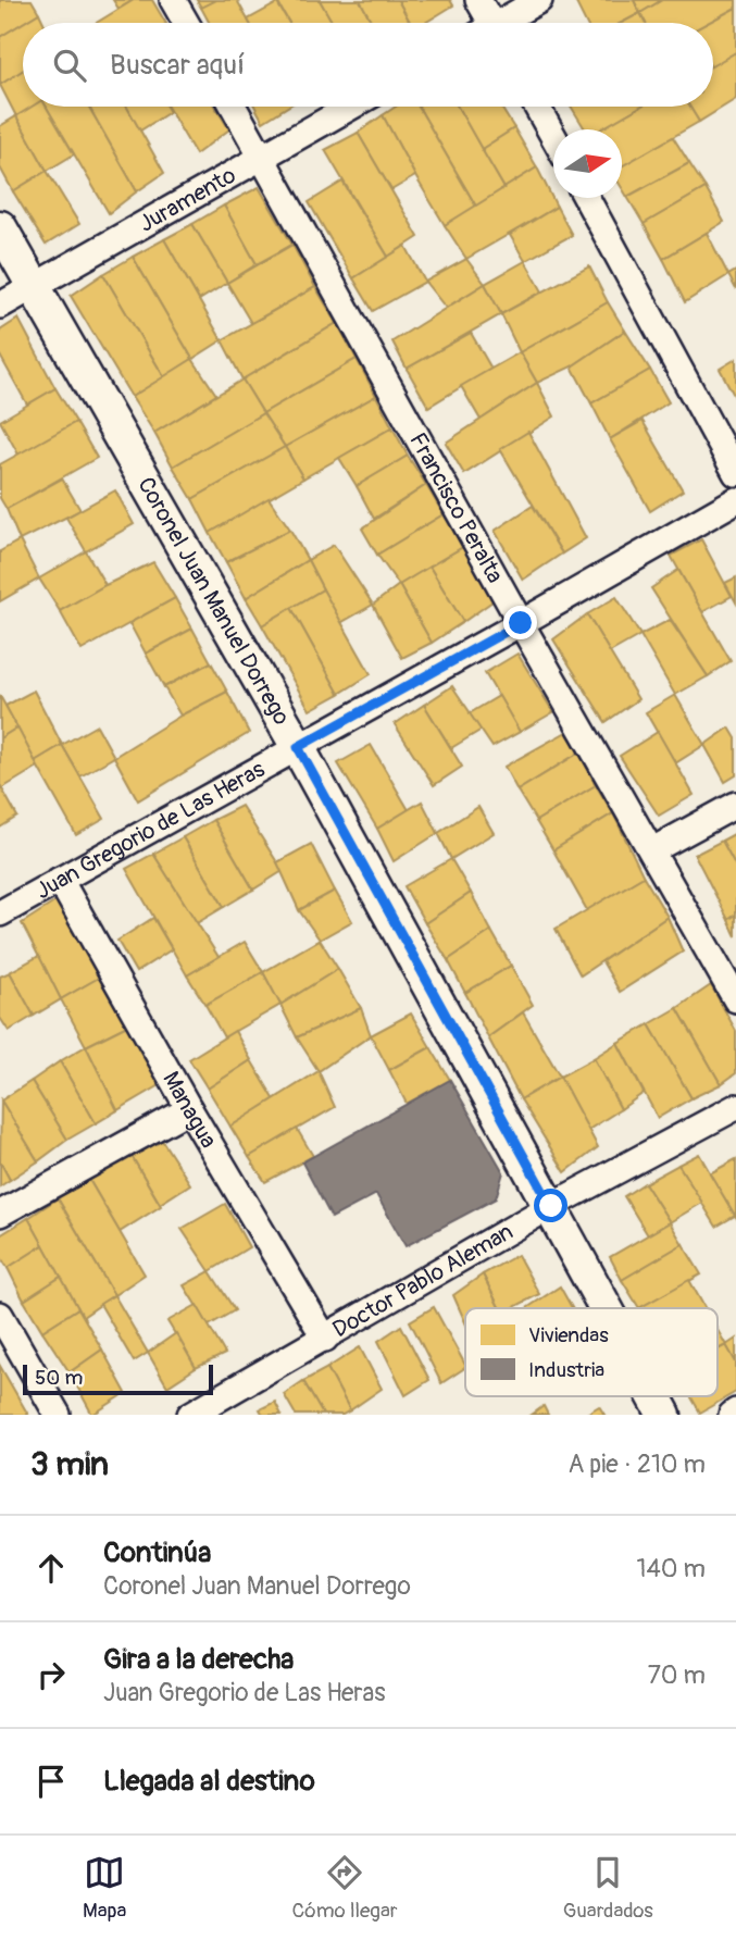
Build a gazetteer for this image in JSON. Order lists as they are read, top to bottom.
{
  "streets": {
    "street": [
      "Juramento",
      "Francisco Peralta",
      "Coronel Juan Manuel Dorrego",
      "Juan Gregorio de Las Heras",
      "Managua",
      "Doctor Pablo Aleman"
    ]
  },
  "crossings": [
    ["Juramento", "Francisco Peralta"],
    ["Juramento", "Coronel Juan Manuel Dorrego"],
    ["Francisco Peralta", "Juan Gregorio de Las Heras"],
    ["Coronel Juan Manuel Dorrego", "Juan Gregorio de Las Heras"],
    ["Coronel Juan Manuel Dorrego", "Doctor Pablo Aleman"],
    ["Juan Gregorio de Las Heras", "Managua"],
    ["Managua", "Doctor Pablo Aleman"]
  ],
  "legend": ["Viviendas", "Industria"],
  "scale_bar": "50 m",
  "north": "right",
  "page": {
    "search": "Buscar aquí",
    "scale": "50 m",
    "heading": ["3 min", "A pie · 210 m"],
    "list": [
      ["Continúa", "Coronel Juan Manuel Dorrego", "140 m"],
      ["Gira a la derecha", "Juan Gregorio de Las Heras", "70 m"],
      "Llegada al destino"
    ],
    "nav": ["Mapa", "Cómo llegar", "Guardados"]
  }
}
